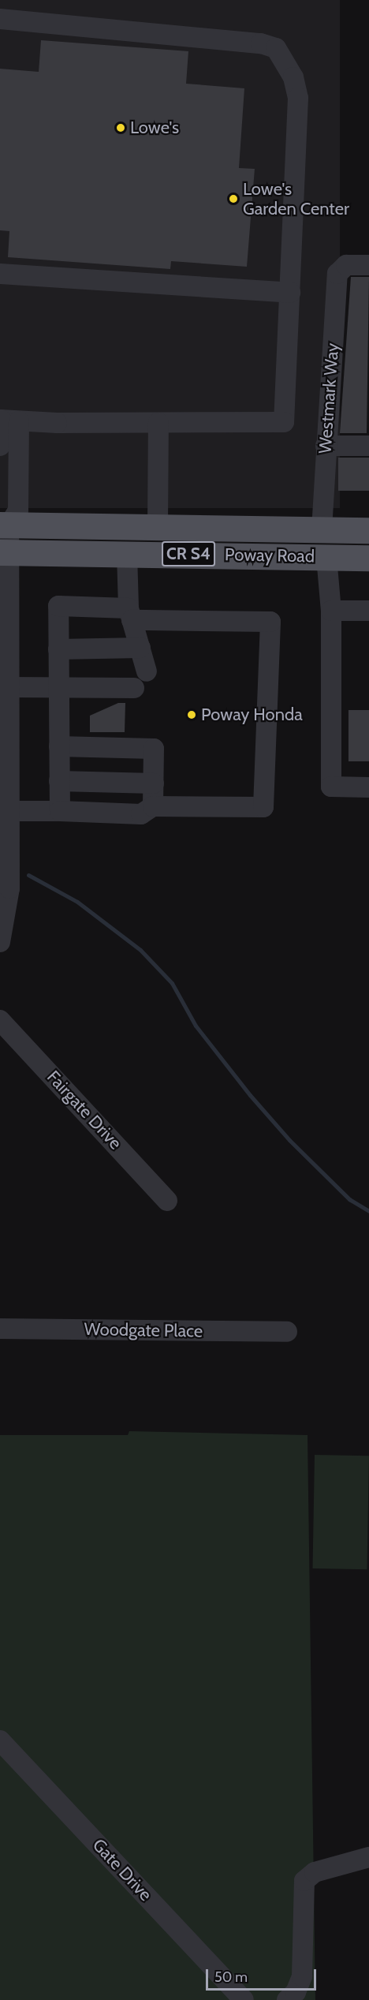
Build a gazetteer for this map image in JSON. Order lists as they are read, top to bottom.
{
  "streets": {
    "main road": ["CR S4", "Poway Road"],
    "street": [
      "Westmark Way",
      "Fairgate Drive",
      "Woodgate Place",
      "Gate Drive"
    ]
  },
  "crossings": [
    ["Westmark Way", "Poway Road"]
  ],
  "places": ["Lowe's", "Lowe's Garden Center", "Poway Honda"],
  "scale_bar": "50 m"
}
